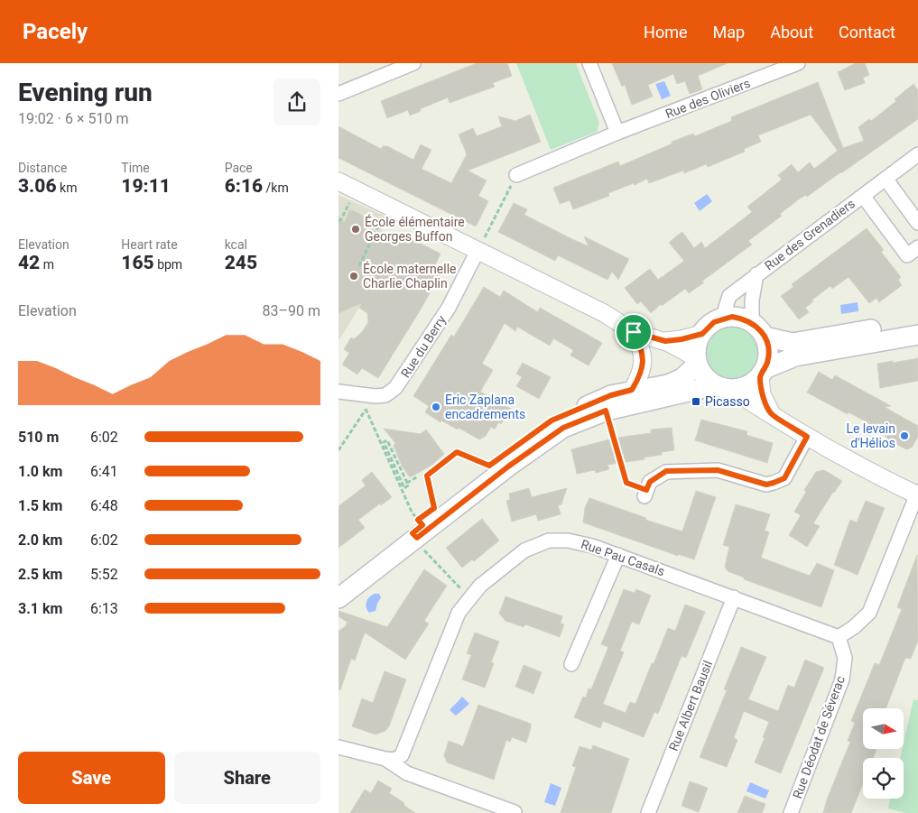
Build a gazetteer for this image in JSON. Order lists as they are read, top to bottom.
{
  "streets": {
    "street": [
      "Rue des Oliviers",
      "Rue des Grenadiers",
      "Rue du Berry",
      "Rue Pau Casals",
      "Rue Albert Bausil",
      "Rue Déodat de Séverac"
    ]
  },
  "crossings": [
    ["Rue Pau Casals", "Rue Albert Bausil"],
    ["Rue Pau Casals", "Rue Déodat de Séverac"]
  ],
  "places": {
    "other": [
      "École élémentaire Georges Buffon",
      "École maternelle Charlie Chaplin",
      "Eric Zaplana encadrements",
      "Le levain d'Hélios"
    ],
    "transit": ["Picasso"]
  },
  "north": "right",
  "page": {
    "header": "Pacely",
    "nav": [
      "Home",
      "Map",
      "About",
      "Contact"
    ],
    "heading": ["Evening run", "19:02 · 6 × 510 m"],
    "stats": [
      ["Distance", "3.06 km"],
      ["Time", "19:11"],
      ["Pace", "6:16 /km"],
      ["Elevation", "42 m"],
      ["Heart rate", "165 bpm"],
      ["kcal", "245"]
    ],
    "chart": ["Elevation", "83–90 m"],
    "list": [
      {
        "name": "510 m",
        "note": "6:02"
      },
      {
        "name": "1.0 km",
        "note": "6:41"
      },
      {
        "name": "1.5 km",
        "note": "6:48"
      },
      {
        "name": "2.0 km",
        "note": "6:02"
      },
      {
        "name": "2.5 km",
        "note": "5:52"
      },
      {
        "name": "3.1 km",
        "note": "6:13"
      }
    ],
    "buttons": ["Save", "Share"]
  }
}
